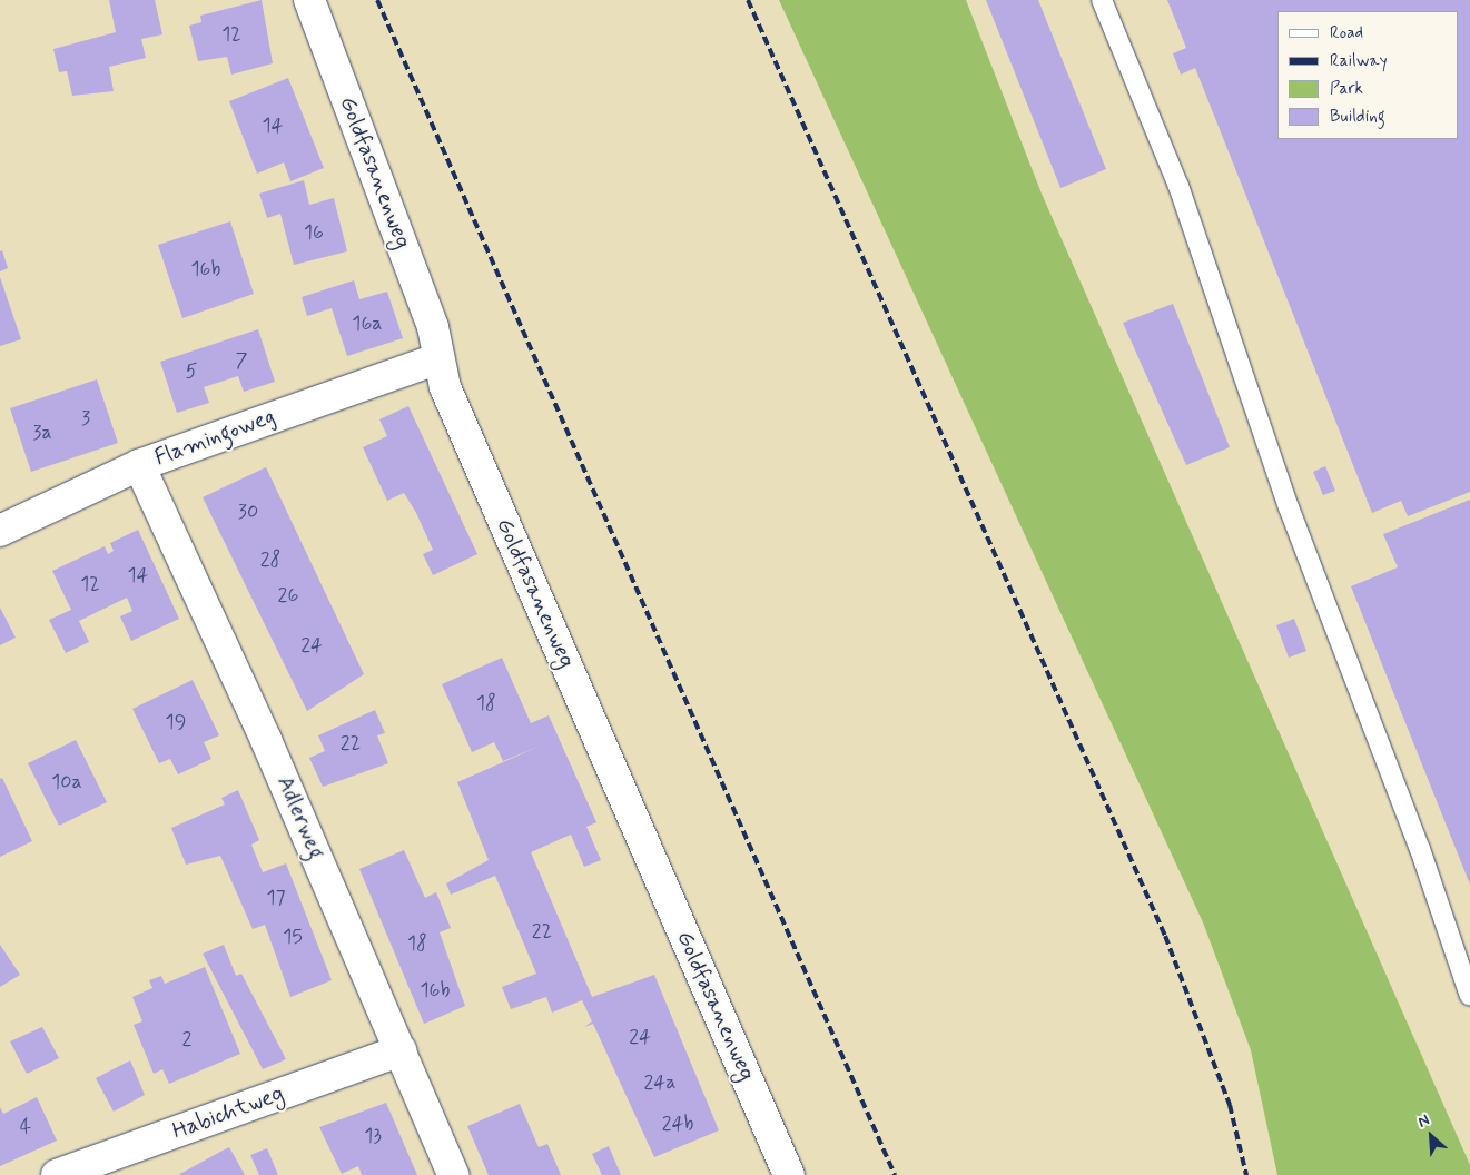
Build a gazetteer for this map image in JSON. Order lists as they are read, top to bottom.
{
  "streets": {
    "street": [
      "Goldfasanenweg",
      "Flamingoweg",
      "Adlerweg",
      "Habichtweg"
    ]
  },
  "crossings": [
    ["Goldfasanenweg", "Flamingoweg"],
    ["Flamingoweg", "Adlerweg"],
    ["Adlerweg", "Habichtweg"]
  ],
  "house_numbers": [
    "12",
    "14",
    "16",
    "16b",
    "16a",
    "7",
    "5",
    "3",
    "3a",
    "30",
    "28",
    "14",
    "12",
    "26",
    "24",
    "18",
    "19",
    "22",
    "10a",
    "17",
    "22",
    "15",
    "18",
    "16b",
    "24",
    "2",
    "24a",
    "24b",
    "4",
    "13"
  ],
  "legend": [
    "Road",
    "Railway",
    "Park",
    "Building"
  ],
  "north": "top left"
}
